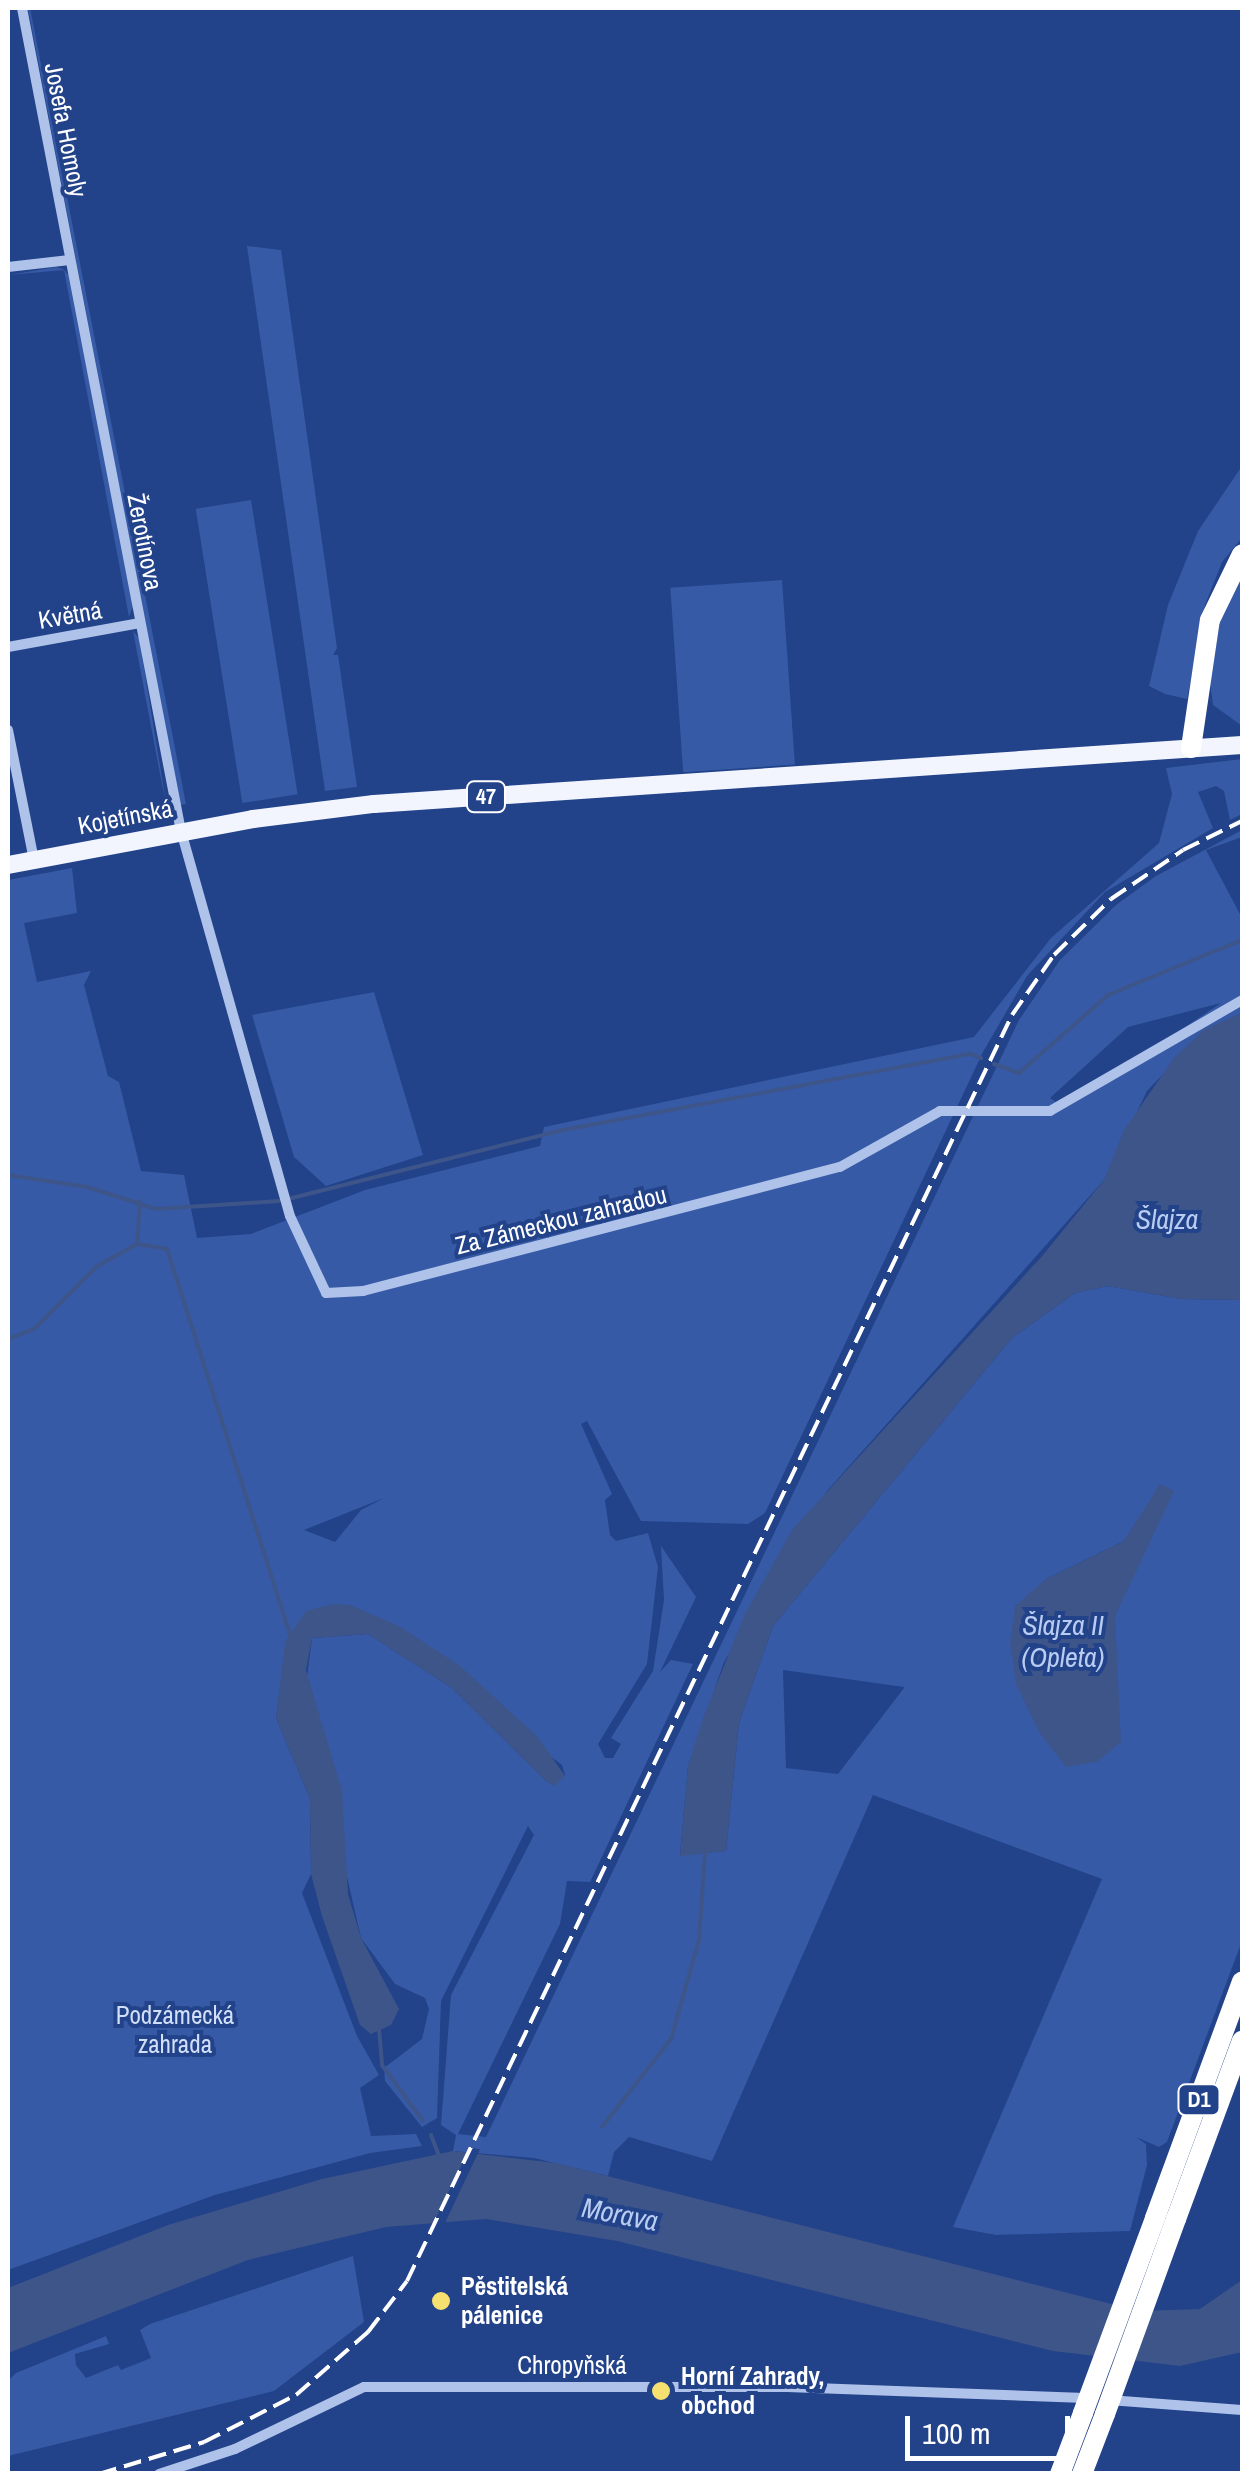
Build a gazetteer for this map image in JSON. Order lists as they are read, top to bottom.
{
  "streets": {
    "highway": ["D1"],
    "main road": ["47", "Kojetínská"],
    "street": [
      "Josefa Homoly",
      "Žerotínova",
      "Květná",
      "Za Zámeckou zahradou",
      "Chropyňská"
    ]
  },
  "crossings": [
    ["Josefa Homoly", "Žerotínova"],
    ["Žerotínova", "Květná"],
    ["Žerotínova", "Kojetínská"],
    ["Žerotínova", "Za Zámeckou zahradou"],
    ["47", "Kojetínská"],
    ["Kojetínská", "Za Zámeckou zahradou"]
  ],
  "water": ["Šlajza", "Šlajza II (Opleta)", "Morava"],
  "parks": ["Podzámecká zahrada"],
  "places": ["Pěstitelská pálenice", "Horní Zahrady, obchod"],
  "scale_bar": "100 m"
}
